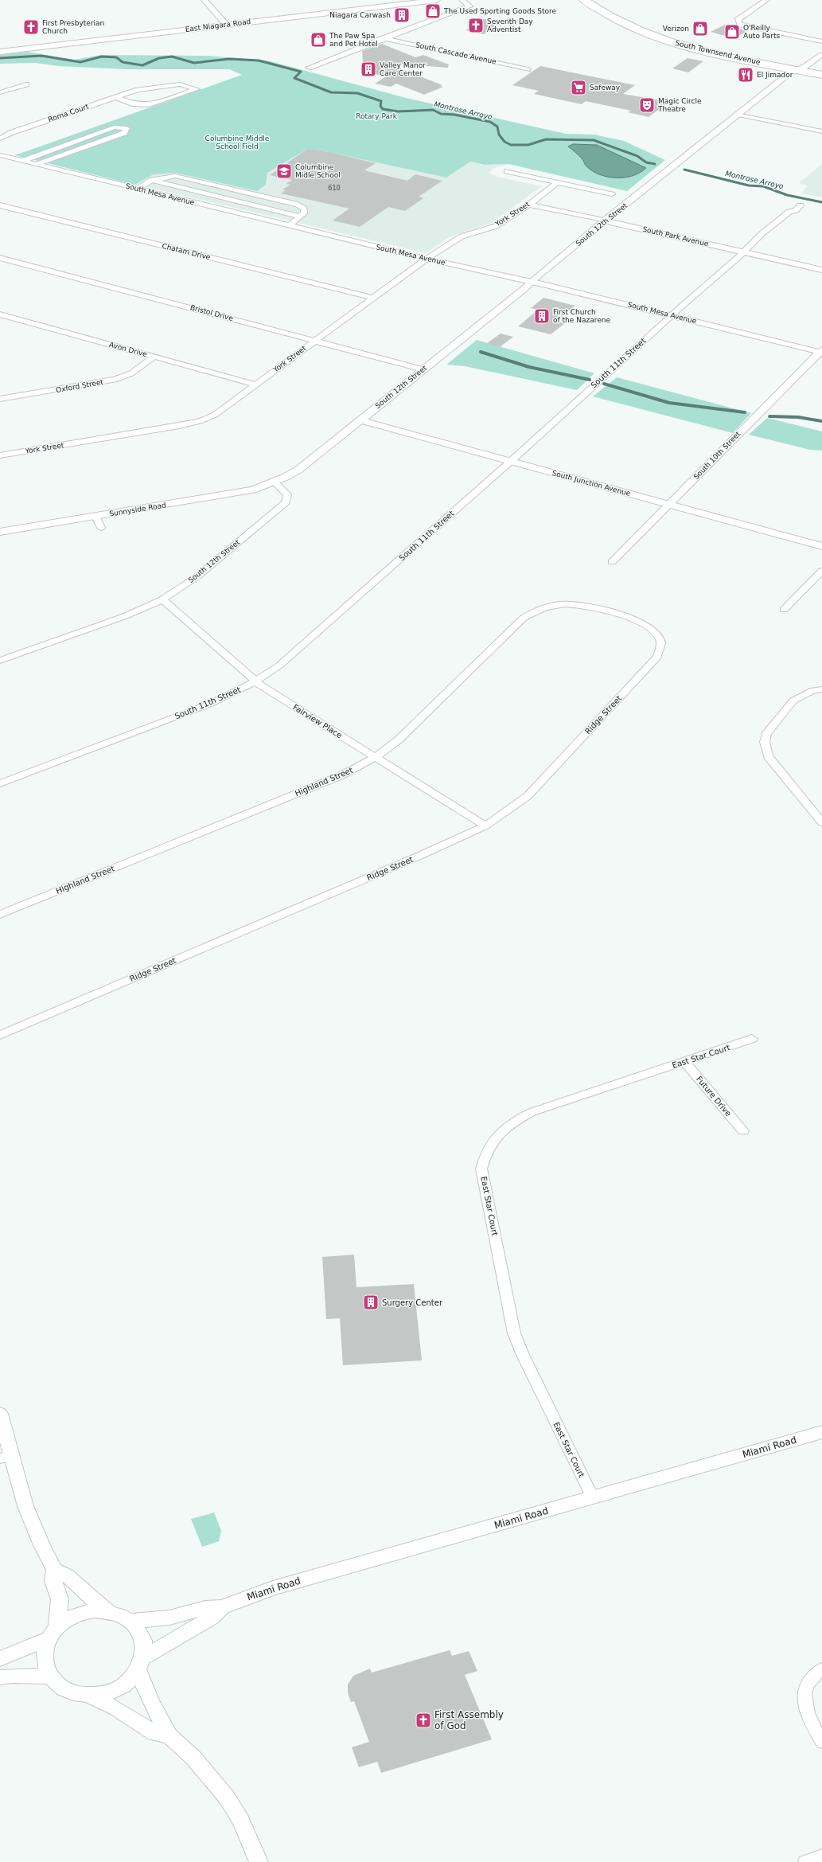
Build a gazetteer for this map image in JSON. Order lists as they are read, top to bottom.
{
  "streets": {
    "highway": ["South Townsend Avenue"],
    "street": [
      "East Niagara Road",
      "South Cascade Avenue",
      "Roma Court",
      "South Mesa Avenue",
      "York Street",
      "South 12th Street",
      "South Park Avenue",
      "Chatam Drive",
      "Bristol Drive",
      "Avon Drive",
      "South 11th Street",
      "Oxford Street",
      "South 10th Street",
      "South Junction Avenue",
      "Sunnyside Road",
      "Ridge Street",
      "Fairview Place",
      "Highland Street",
      "East Star Court",
      "Future Drive",
      "Miami Road"
    ]
  },
  "crossings": [
    ["South Townsend Avenue", "South 12th Street"],
    ["South Mesa Avenue", "York Street"],
    ["South Mesa Avenue", "South 12th Street"],
    ["South Mesa Avenue", "South 11th Street"],
    ["South Mesa Avenue", "South 10th Street"],
    ["York Street", "South Park Avenue"],
    ["York Street", "Chatam Drive"],
    ["York Street", "Bristol Drive"],
    ["York Street", "Avon Drive"],
    ["South 12th Street", "South Park Avenue"],
    ["South 12th Street", "Bristol Drive"],
    ["South 12th Street", "South Junction Avenue"],
    ["South 12th Street", "Sunnyside Road"],
    ["South 12th Street", "Fairview Place"],
    ["South Park Avenue", "South 11th Street"],
    ["Avon Drive", "Oxford Street"],
    ["South 11th Street", "South Junction Avenue"],
    ["South 11th Street", "Fairview Place"],
    ["South 10th Street", "South Junction Avenue"],
    ["Ridge Street", "Fairview Place"],
    ["Ridge Street", "Highland Street"],
    ["Fairview Place", "Highland Street"],
    ["East Star Court", "Future Drive"],
    ["East Star Court", "Miami Road"]
  ],
  "water": ["Montrose Arroyo"],
  "parks": ["Rotary Park", "Columbine Middle School Field"],
  "places": {
    "shop": [
      "The Used Sporting Goods Store",
      "Verizon",
      "O'Reilly Auto Parts",
      "The Paw Spa and Pet Hotel"
    ],
    "building": [
      "Niagara Carwash",
      "Valley Manor Care Center",
      "First Church of the Nazarene",
      "Surgery Center"
    ],
    "church": ["Seventh Day Adventist", "First Presbyterian Church", "First Assembly of God"],
    "restaurant": ["El Jimador"],
    "supermarket": ["Safeway"],
    "theatre": ["Magic Circle Theatre"],
    "school or university": ["Columbine Midle School"]
  },
  "house_numbers": ["610"]
}
